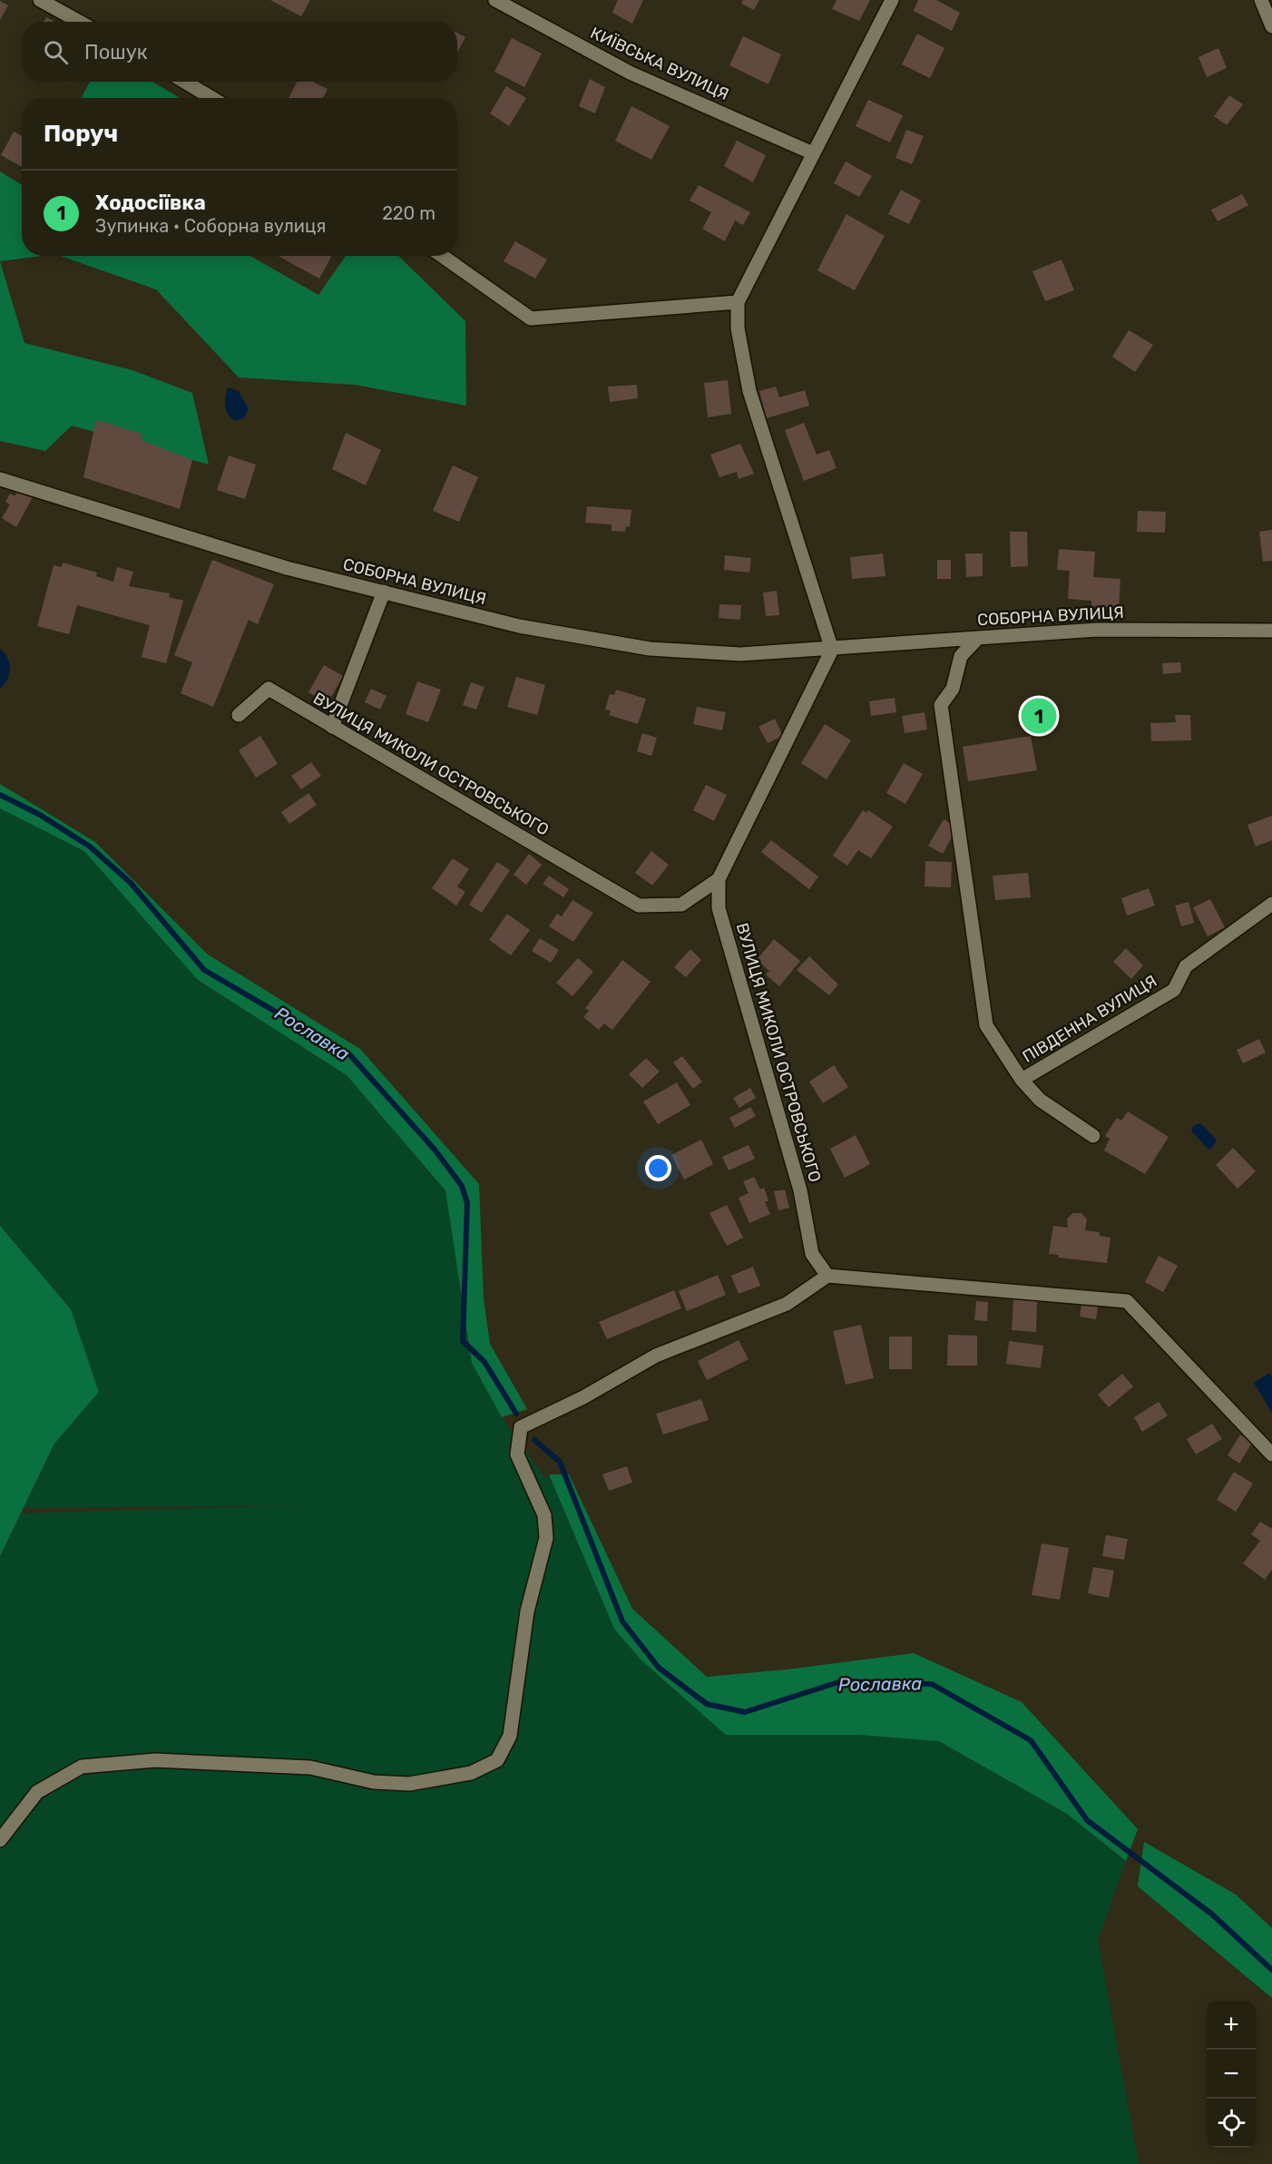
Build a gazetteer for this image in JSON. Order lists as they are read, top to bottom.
{
  "streets": {
    "street": [
      "КИЇВСЬКА ВУЛИЦЯ",
      "СОБОРНА ВУЛИЦЯ",
      "ВУЛИЦЯ МИКОЛИ ОСТРОВСЬКОГО",
      "ПІВДЕННА ВУЛИЦЯ"
    ]
  },
  "water": ["Рославка"],
  "page": {
    "search": "Пошук",
    "heading": "Поруч",
    "list": [
      {
        "mark": "1",
        "name": "Ходосіївка",
        "note": "Зупинка · Соборна вулиця",
        "value": "220 m"
      }
    ],
    "pins": "1",
    "map_buttons": ["+", "−"]
  }
}
